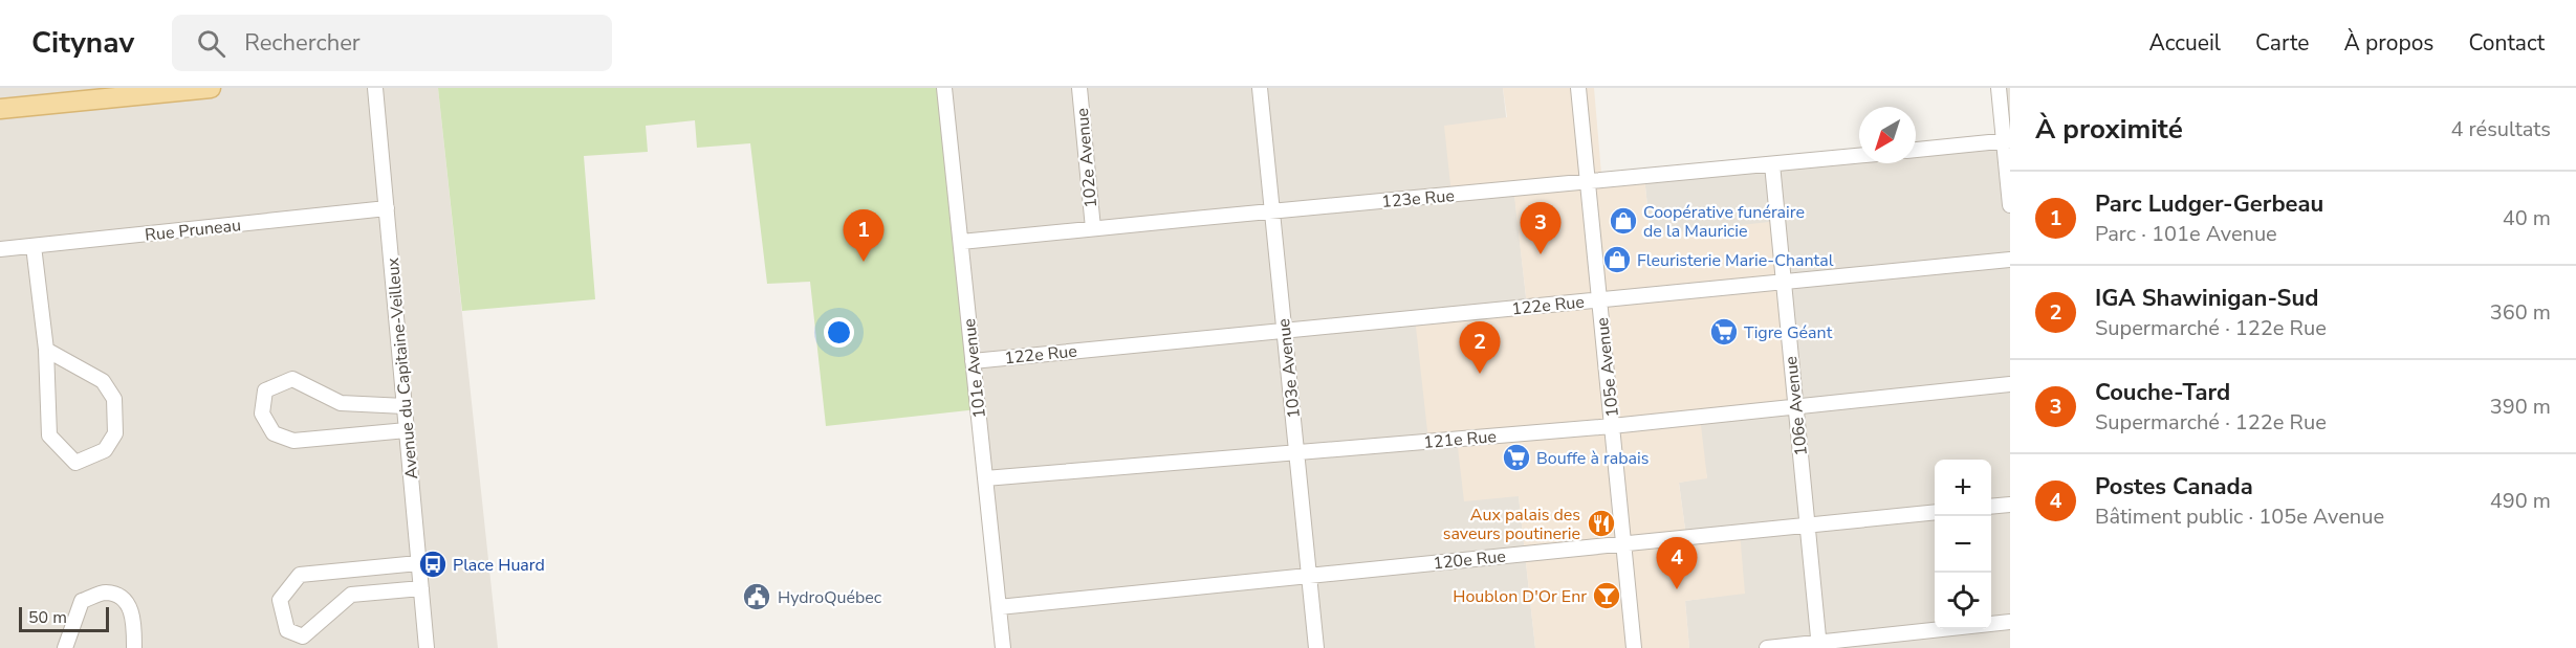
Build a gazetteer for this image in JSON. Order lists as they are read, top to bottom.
{
  "streets": {
    "street": [
      "102e Avenue",
      "123e Rue",
      "Rue Pruneau",
      "122e Rue",
      "105e Avenue",
      "Avenue du Capitaine-Veilleux",
      "101e Avenue",
      "103e Avenue",
      "106e Avenue",
      "121e Rue",
      "120e Rue"
    ]
  },
  "crossings": [
    ["102e Avenue", "123e Rue"],
    ["123e Rue", "105e Avenue"],
    ["123e Rue", "101e Avenue"],
    ["123e Rue", "103e Avenue"],
    ["123e Rue", "106e Avenue"],
    ["Rue Pruneau", "Avenue du Capitaine-Veilleux"],
    ["122e Rue", "105e Avenue"],
    ["122e Rue", "101e Avenue"],
    ["122e Rue", "103e Avenue"],
    ["122e Rue", "106e Avenue"],
    ["105e Avenue", "121e Rue"],
    ["105e Avenue", "120e Rue"],
    ["101e Avenue", "121e Rue"],
    ["101e Avenue", "120e Rue"],
    ["103e Avenue", "121e Rue"],
    ["103e Avenue", "120e Rue"],
    ["106e Avenue", "121e Rue"],
    ["106e Avenue", "120e Rue"]
  ],
  "places": {
    "shop": ["Coopérative funéraire de la Mauricie", "Fleuristerie Marie-Chantal"],
    "supermarket": ["Tigre Géant", "Bouffe à rabais"],
    "restaurant": ["Aux palais des saveurs poutinerie"],
    "bus stop": ["Place Huard"],
    "bar": ["Houblon D'Or Enr"],
    "public building": ["HydroQuébec"]
  },
  "scale_bar": "50 m",
  "north": "bottom left",
  "page": {
    "header": "Citynav",
    "search": "Rechercher",
    "nav": [
      "Accueil",
      "Carte",
      "À propos",
      "Contact"
    ],
    "heading": ["À proximité", "4 résultats"],
    "list": [
      {
        "mark": "1",
        "name": "Parc Ludger-Gerbeau",
        "note": "Parc · 101e Avenue",
        "value": "40 m"
      },
      {
        "mark": "2",
        "name": "IGA Shawinigan-Sud",
        "note": "Supermarché · 122e Rue",
        "value": "360 m"
      },
      {
        "mark": "3",
        "name": "Couche-Tard",
        "note": "Supermarché · 122e Rue",
        "value": "390 m"
      },
      {
        "mark": "4",
        "name": "Postes Canada",
        "note": "Bâtiment public · 105e Avenue",
        "value": "490 m"
      }
    ],
    "pins": [
      "3",
      "1",
      "2",
      "4"
    ],
    "map_buttons": ["+", "−"],
    "scale": "50 m"
  }
}
